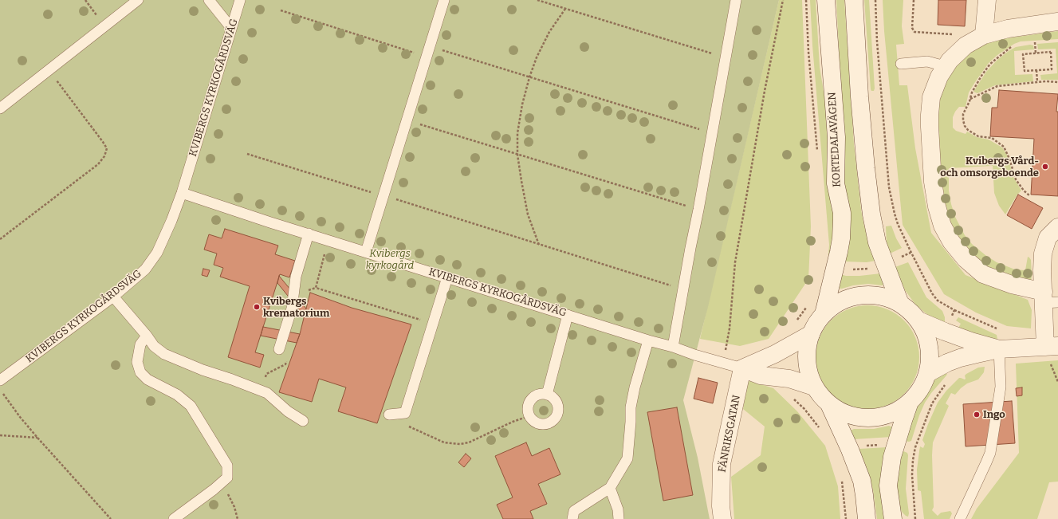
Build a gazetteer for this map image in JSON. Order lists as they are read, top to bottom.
{
  "streets": {
    "main road": ["KVIBERGS KYRKOGÅRDSVÄG", "KORTEDALAVÄGEN", "FÄNRIKSGATAN"]
  },
  "crossings": [
    ["KVIBERGS KYRKOGÅRDSVÄG", "KORTEDALAVÄGEN"],
    ["KVIBERGS KYRKOGÅRDSVÄG", "FÄNRIKSGATAN"]
  ],
  "parks": ["Kvibergs kyrkogård"],
  "places": ["Kvibergs Vård- och omsorgsboende", "Kvibergs krematorium", "Ingo"]
}
